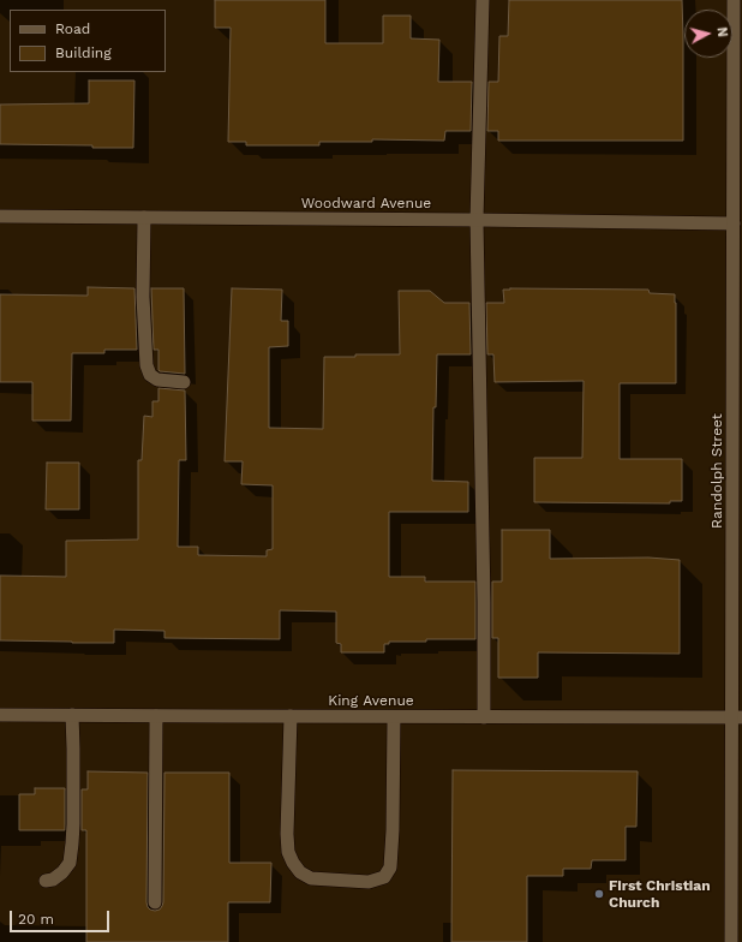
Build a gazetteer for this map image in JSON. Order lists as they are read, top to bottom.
{
  "streets": {
    "street": ["Woodward Avenue", "Randolph Street", "King Avenue"]
  },
  "crossings": [
    ["Woodward Avenue", "Randolph Street"],
    ["Randolph Street", "King Avenue"]
  ],
  "places": ["First Christian Church"],
  "legend": ["Road", "Building"],
  "scale_bar": "20 m",
  "north": "right"
}
